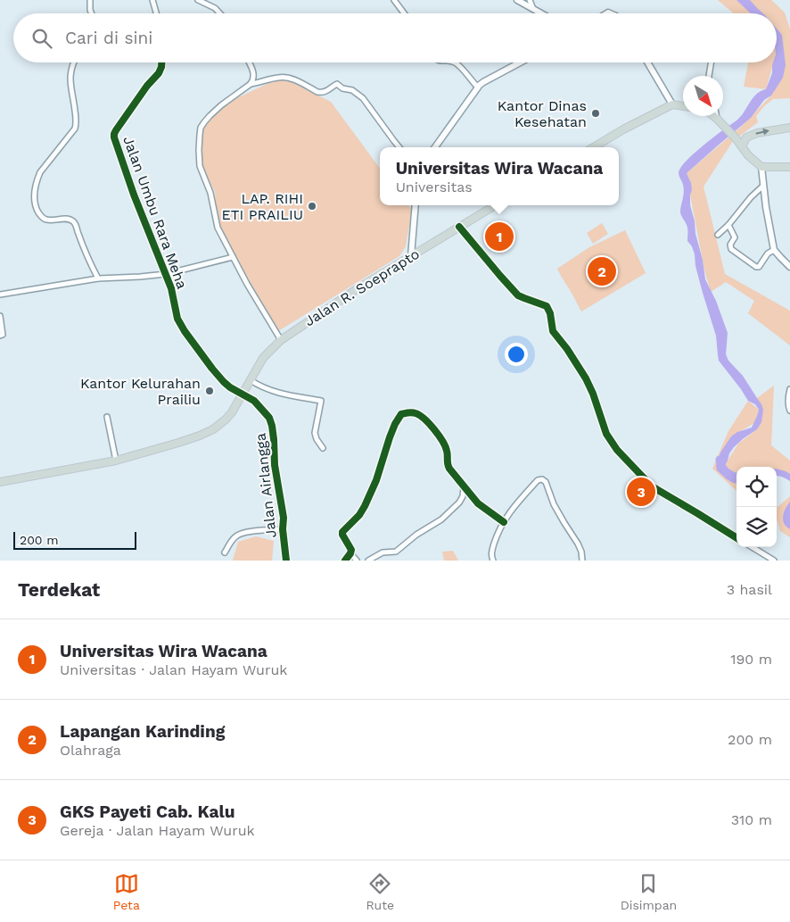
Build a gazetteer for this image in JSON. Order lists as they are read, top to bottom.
{
  "streets": {
    "highway": ["Jalan R. Soeprapto"],
    "street": ["Jalan Umbu Rara Meha", "Jalan Airlangga"]
  },
  "crossings": [
    ["Jalan Umbu Rara Meha", "Jalan R. Soeprapto"],
    ["Jalan Umbu Rara Meha", "Jalan Airlangga"],
    ["Jalan R. Soeprapto", "Jalan Airlangga"]
  ],
  "places": ["Kantor Dinas Kesehatan", "LAP. RIHI ETI PRAILIU", "Kantor Kelurahan Prailiu"],
  "scale_bar": "200 m",
  "north": "bottom right",
  "page": {
    "search": "Cari di sini",
    "popup": ["Universitas Wira Wacana", "Universitas"],
    "pins": ["1", "2", "3"],
    "scale": "200 m",
    "heading": ["Terdekat", "3 hasil"],
    "list": [
      {
        "mark": "1",
        "name": "Universitas Wira Wacana",
        "note": "Universitas · Jalan Hayam Wuruk",
        "value": "190 m"
      },
      {
        "mark": "2",
        "name": "Lapangan Karinding",
        "note": "Olahraga",
        "value": "200 m"
      },
      {
        "mark": "3",
        "name": "GKS Payeti Cab. Kalu",
        "note": "Gereja · Jalan Hayam Wuruk",
        "value": "310 m"
      }
    ],
    "nav": ["Peta", "Rute", "Disimpan"]
  }
}
